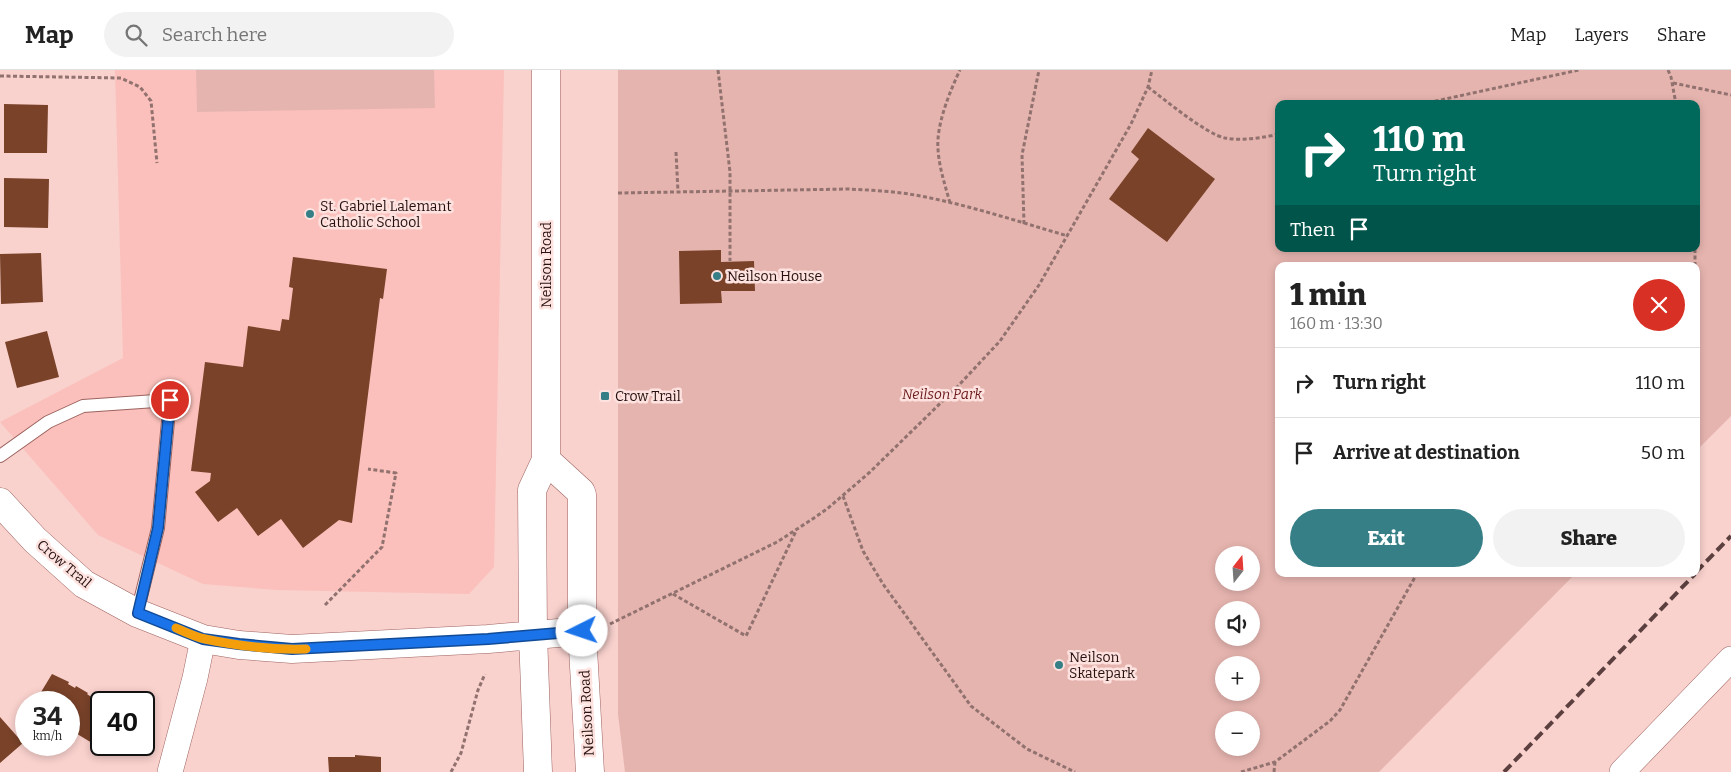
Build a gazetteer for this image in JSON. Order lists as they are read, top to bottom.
{
  "streets": {
    "main road": ["Neilson Road", "Crow Trail"]
  },
  "crossings": [
    ["Neilson Road", "Crow Trail"]
  ],
  "parks": ["Neilson Park"],
  "places": {
    "other": ["St. Gabriel Lalemant Catholic School", "Neilson House", "Neilson Skatepark"],
    "transit": ["Crow Trail"]
  },
  "north": "top",
  "page": {
    "header": "Map",
    "search": "Search here",
    "nav": ["Map", "Layers", "Share"],
    "turn": ["110 m", "Turn right"],
    "then": "Then",
    "heading": ["1 min", "160 m · 13:30"],
    "list": [
      {
        "name": "Turn right",
        "value": "110 m"
      },
      {
        "name": "Arrive at destination",
        "value": "50 m"
      }
    ],
    "buttons": ["Exit", "Share"],
    "map_buttons": ["+", "−"],
    "speed": "34 km/h",
    "limit": "40"
  }
}
